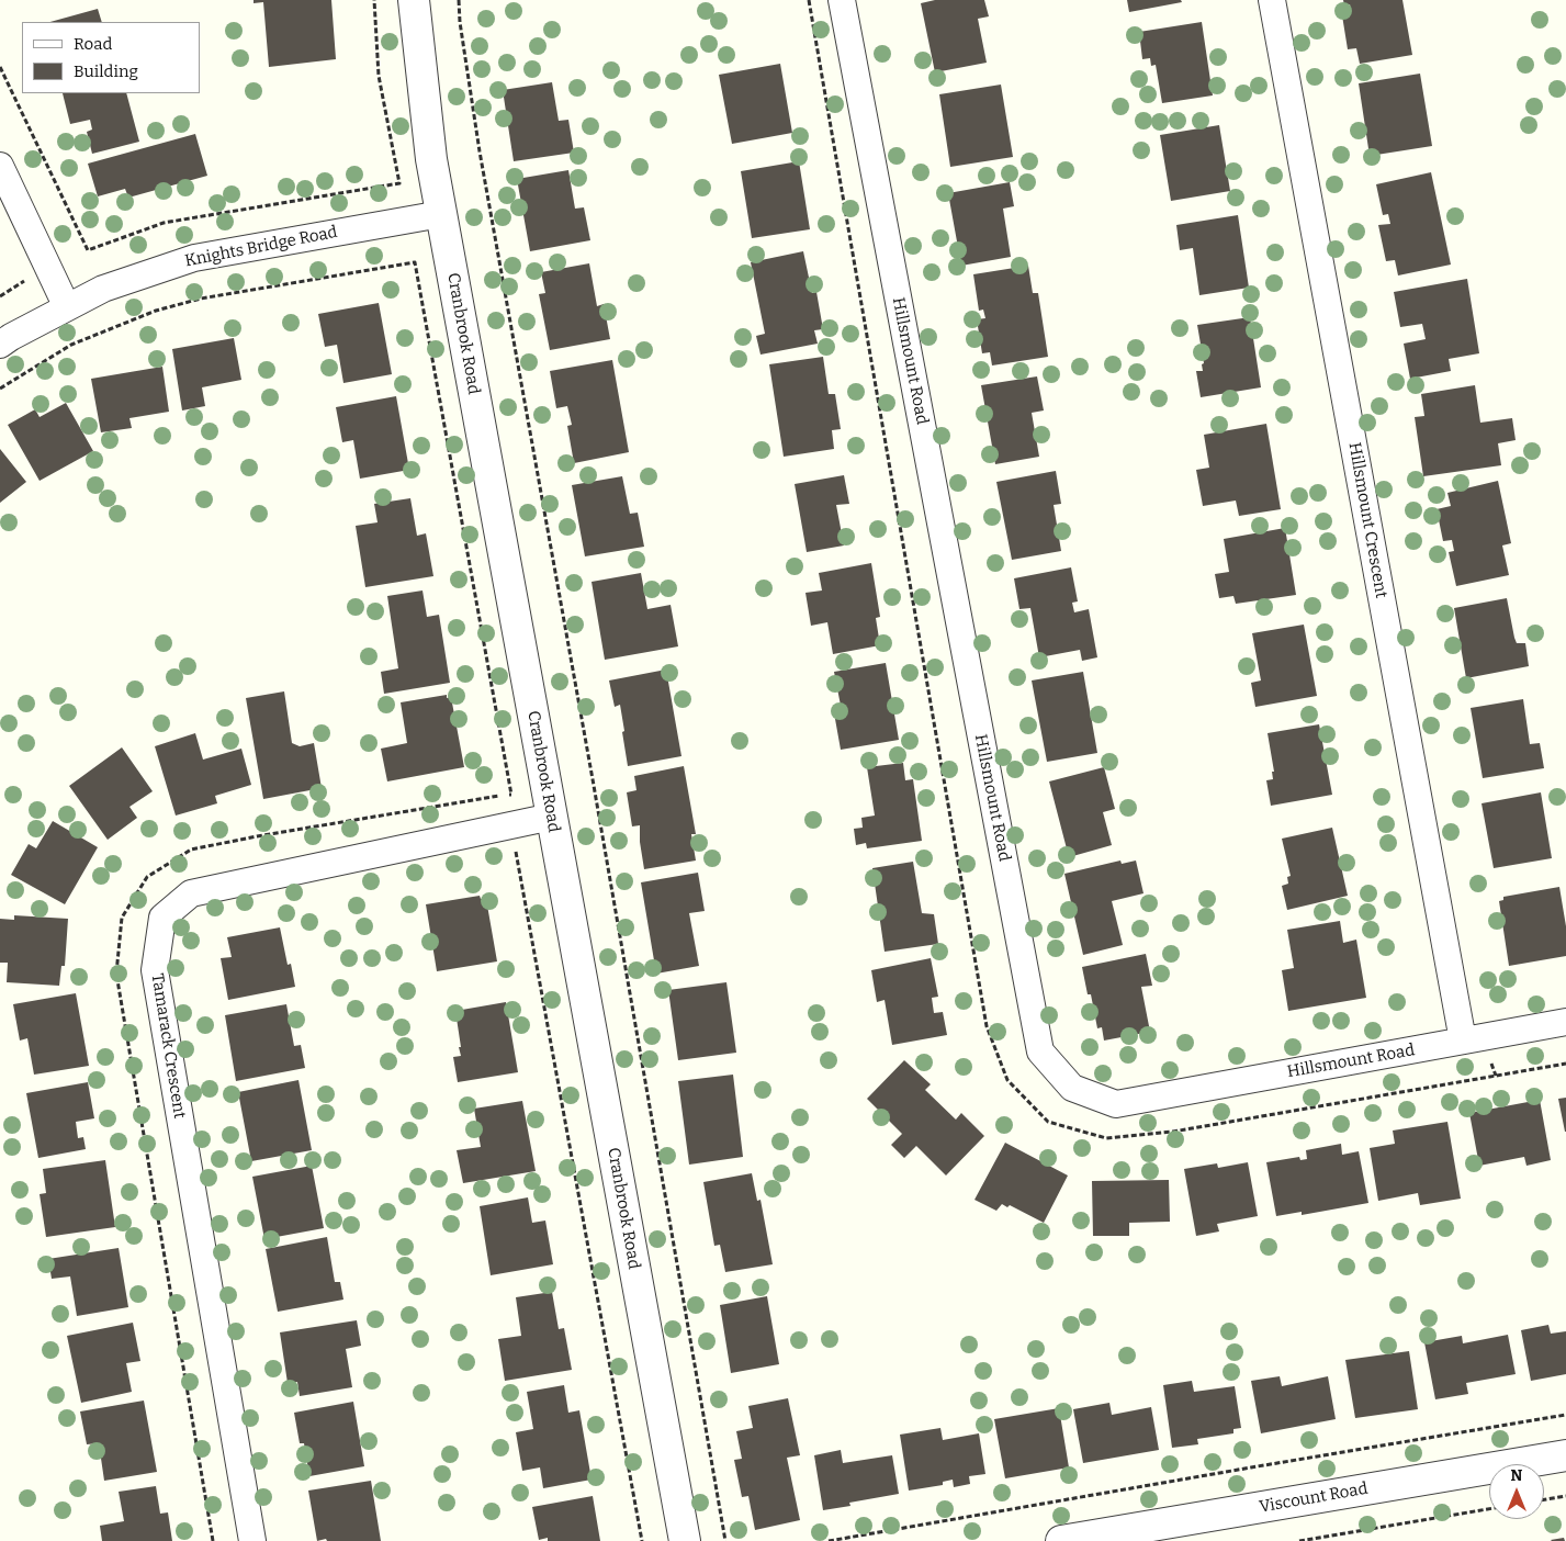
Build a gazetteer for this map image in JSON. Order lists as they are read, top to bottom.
{
  "streets": {
    "street": [
      "Knights Bridge Road",
      "Cranbrook Road",
      "Hillsmount Road",
      "Hillsmount Crescent",
      "Tamarack Crescent",
      "Viscount Road"
    ]
  },
  "crossings": [
    ["Knights Bridge Road", "Cranbrook Road"],
    ["Cranbrook Road", "Tamarack Crescent"],
    ["Hillsmount Road", "Hillsmount Crescent"]
  ],
  "legend": ["Road", "Building"],
  "north": "top"
}
